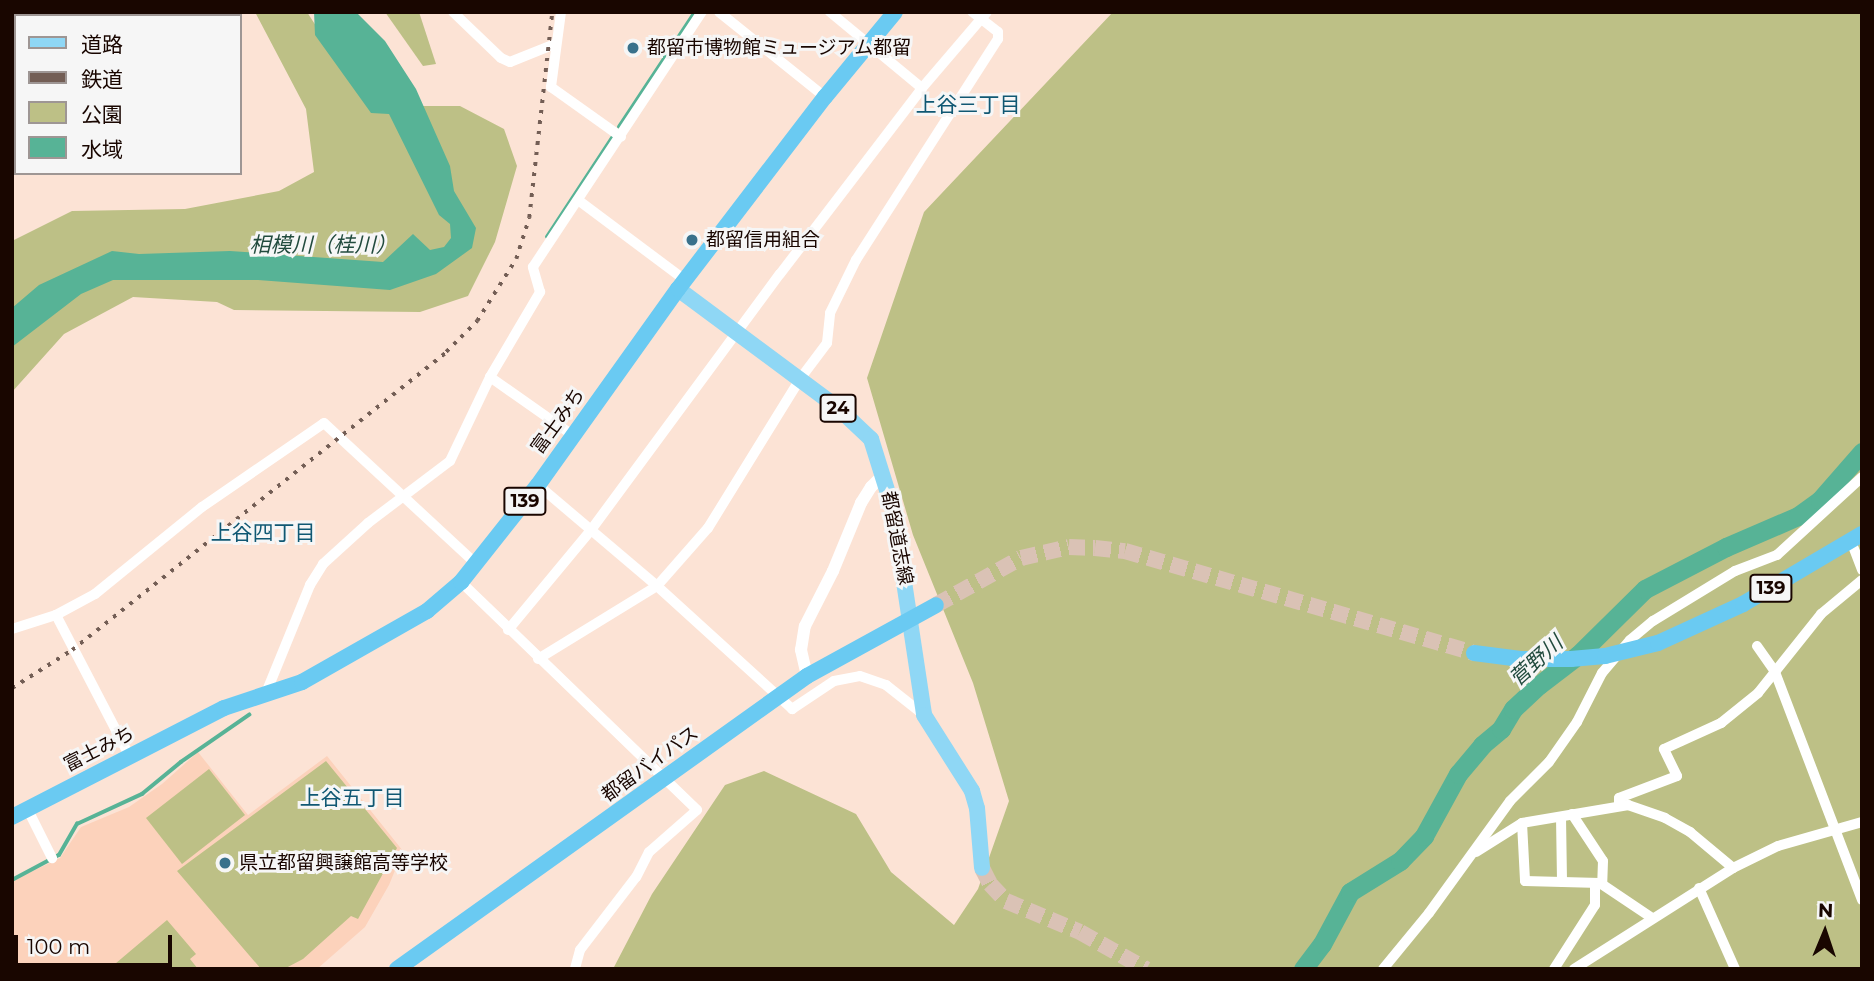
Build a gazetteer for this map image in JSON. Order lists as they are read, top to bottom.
{
  "streets": {
    "highway": ["富士みち", "139", "都留バイパス"],
    "main road": ["24", "都留道志線"]
  },
  "crossings": [
    ["富士みち", "都留道志線"]
  ],
  "districts": ["上谷三丁目", "上谷四丁目", "上谷五丁目"],
  "water": ["相模川（桂川）", "菅野川"],
  "places": ["都留市博物館ミュージアム都留", "都留信用組合", "県立都留興譲館高等学校"],
  "legend": [
    "道路",
    "鉄道",
    "公園",
    "水域"
  ],
  "scale_bar": "100 m",
  "north": "top"
}
